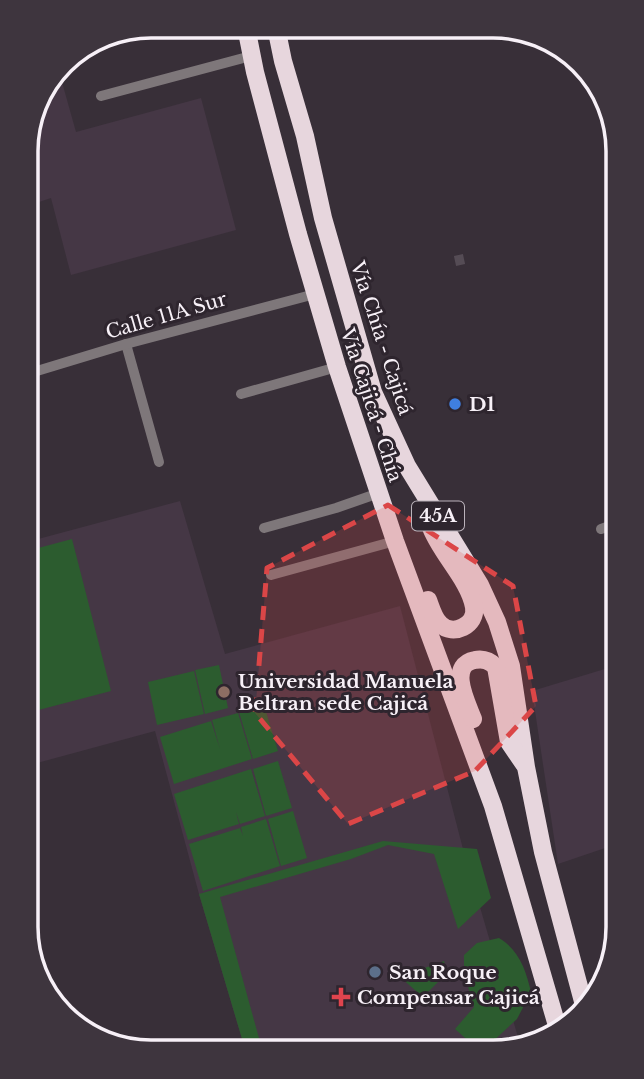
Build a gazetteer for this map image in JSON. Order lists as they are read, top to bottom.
{
  "streets": {
    "highway": ["Vía Chía - Cajicá", "Vía Cajicá - Chía", "45A"],
    "street": ["Calle 11A Sur"]
  },
  "crossings": [
    ["Calle 11A Sur", "Vía Cajicá - Chía"]
  ],
  "places": {
    "other": ["D1", "Universidad Manuela Beltran sede Cajicá", "San Roque"],
    "health": ["Compensar Cajicá"]
  }
}
